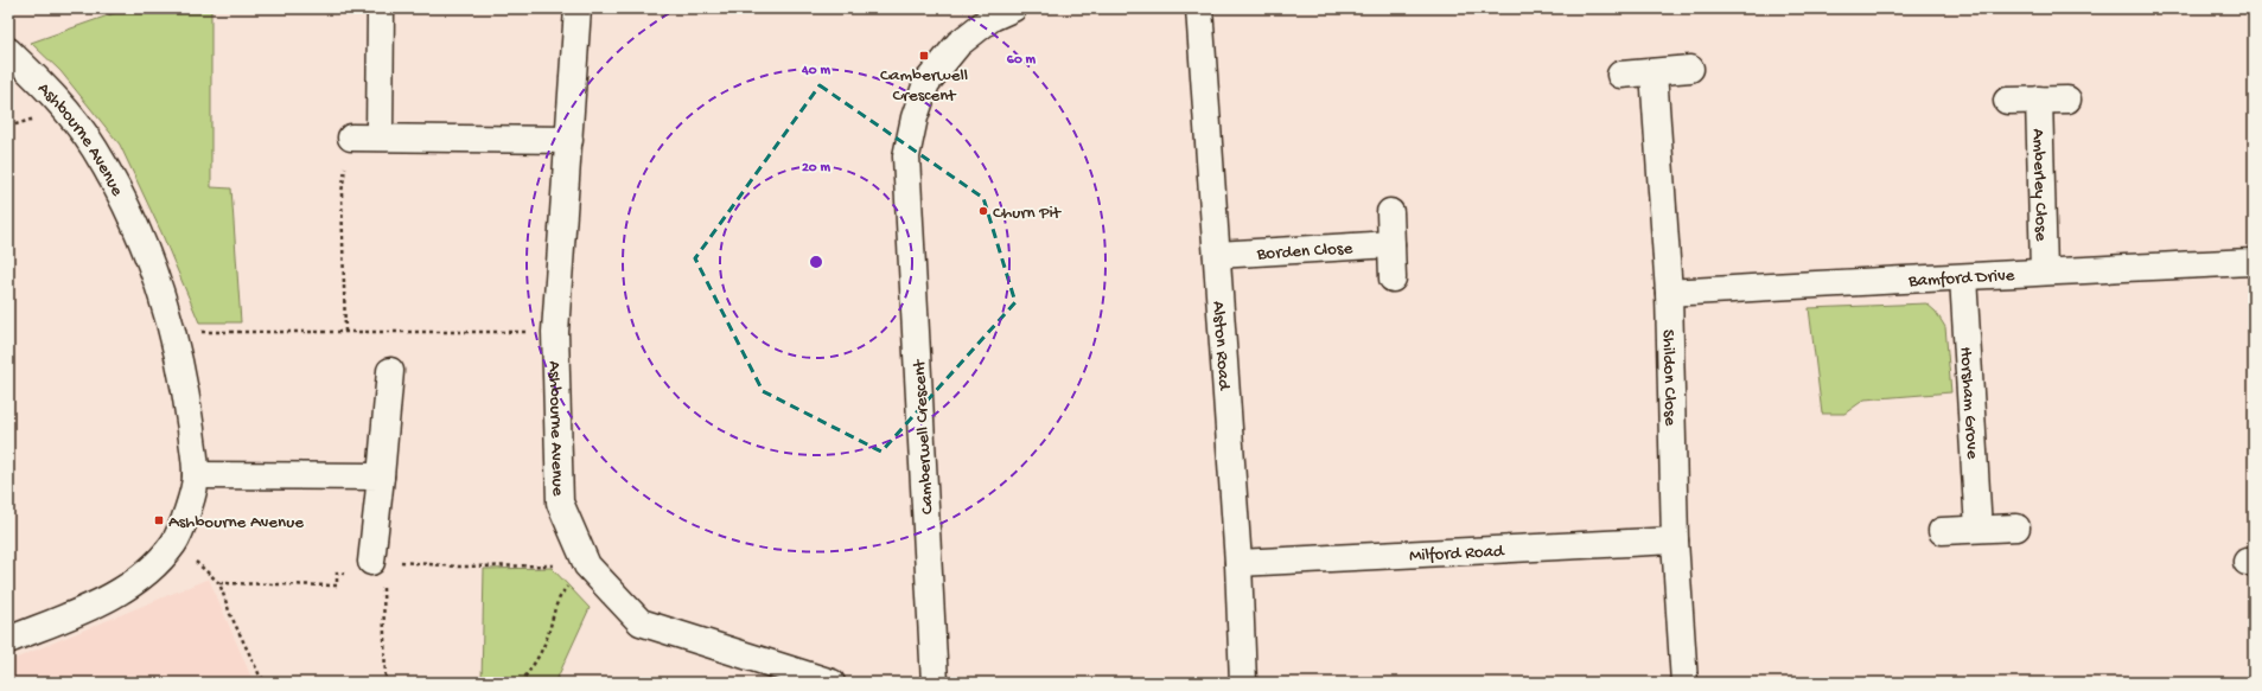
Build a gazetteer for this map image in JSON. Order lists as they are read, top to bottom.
{
  "streets": {
    "street": [
      "Ashbourne Avenue",
      "Amberley Close",
      "Borden Close",
      "Bamford Drive",
      "Alston Road",
      "Shildon Close",
      "Horsham Grove",
      "Camberwell Crescent",
      "Milford Road"
    ]
  },
  "crossings": [
    ["Amberley Close", "Bamford Drive"],
    ["Borden Close", "Alston Road"],
    ["Bamford Drive", "Shildon Close"],
    ["Bamford Drive", "Horsham Grove"],
    ["Alston Road", "Milford Road"],
    ["Shildon Close", "Milford Road"]
  ],
  "places": {
    "transit": ["Camberwell Crescent", "Ashbourne Avenue"],
    "other": ["Churn Pit"]
  },
  "rings": ["60 m", "40 m", "20 m"]
}
